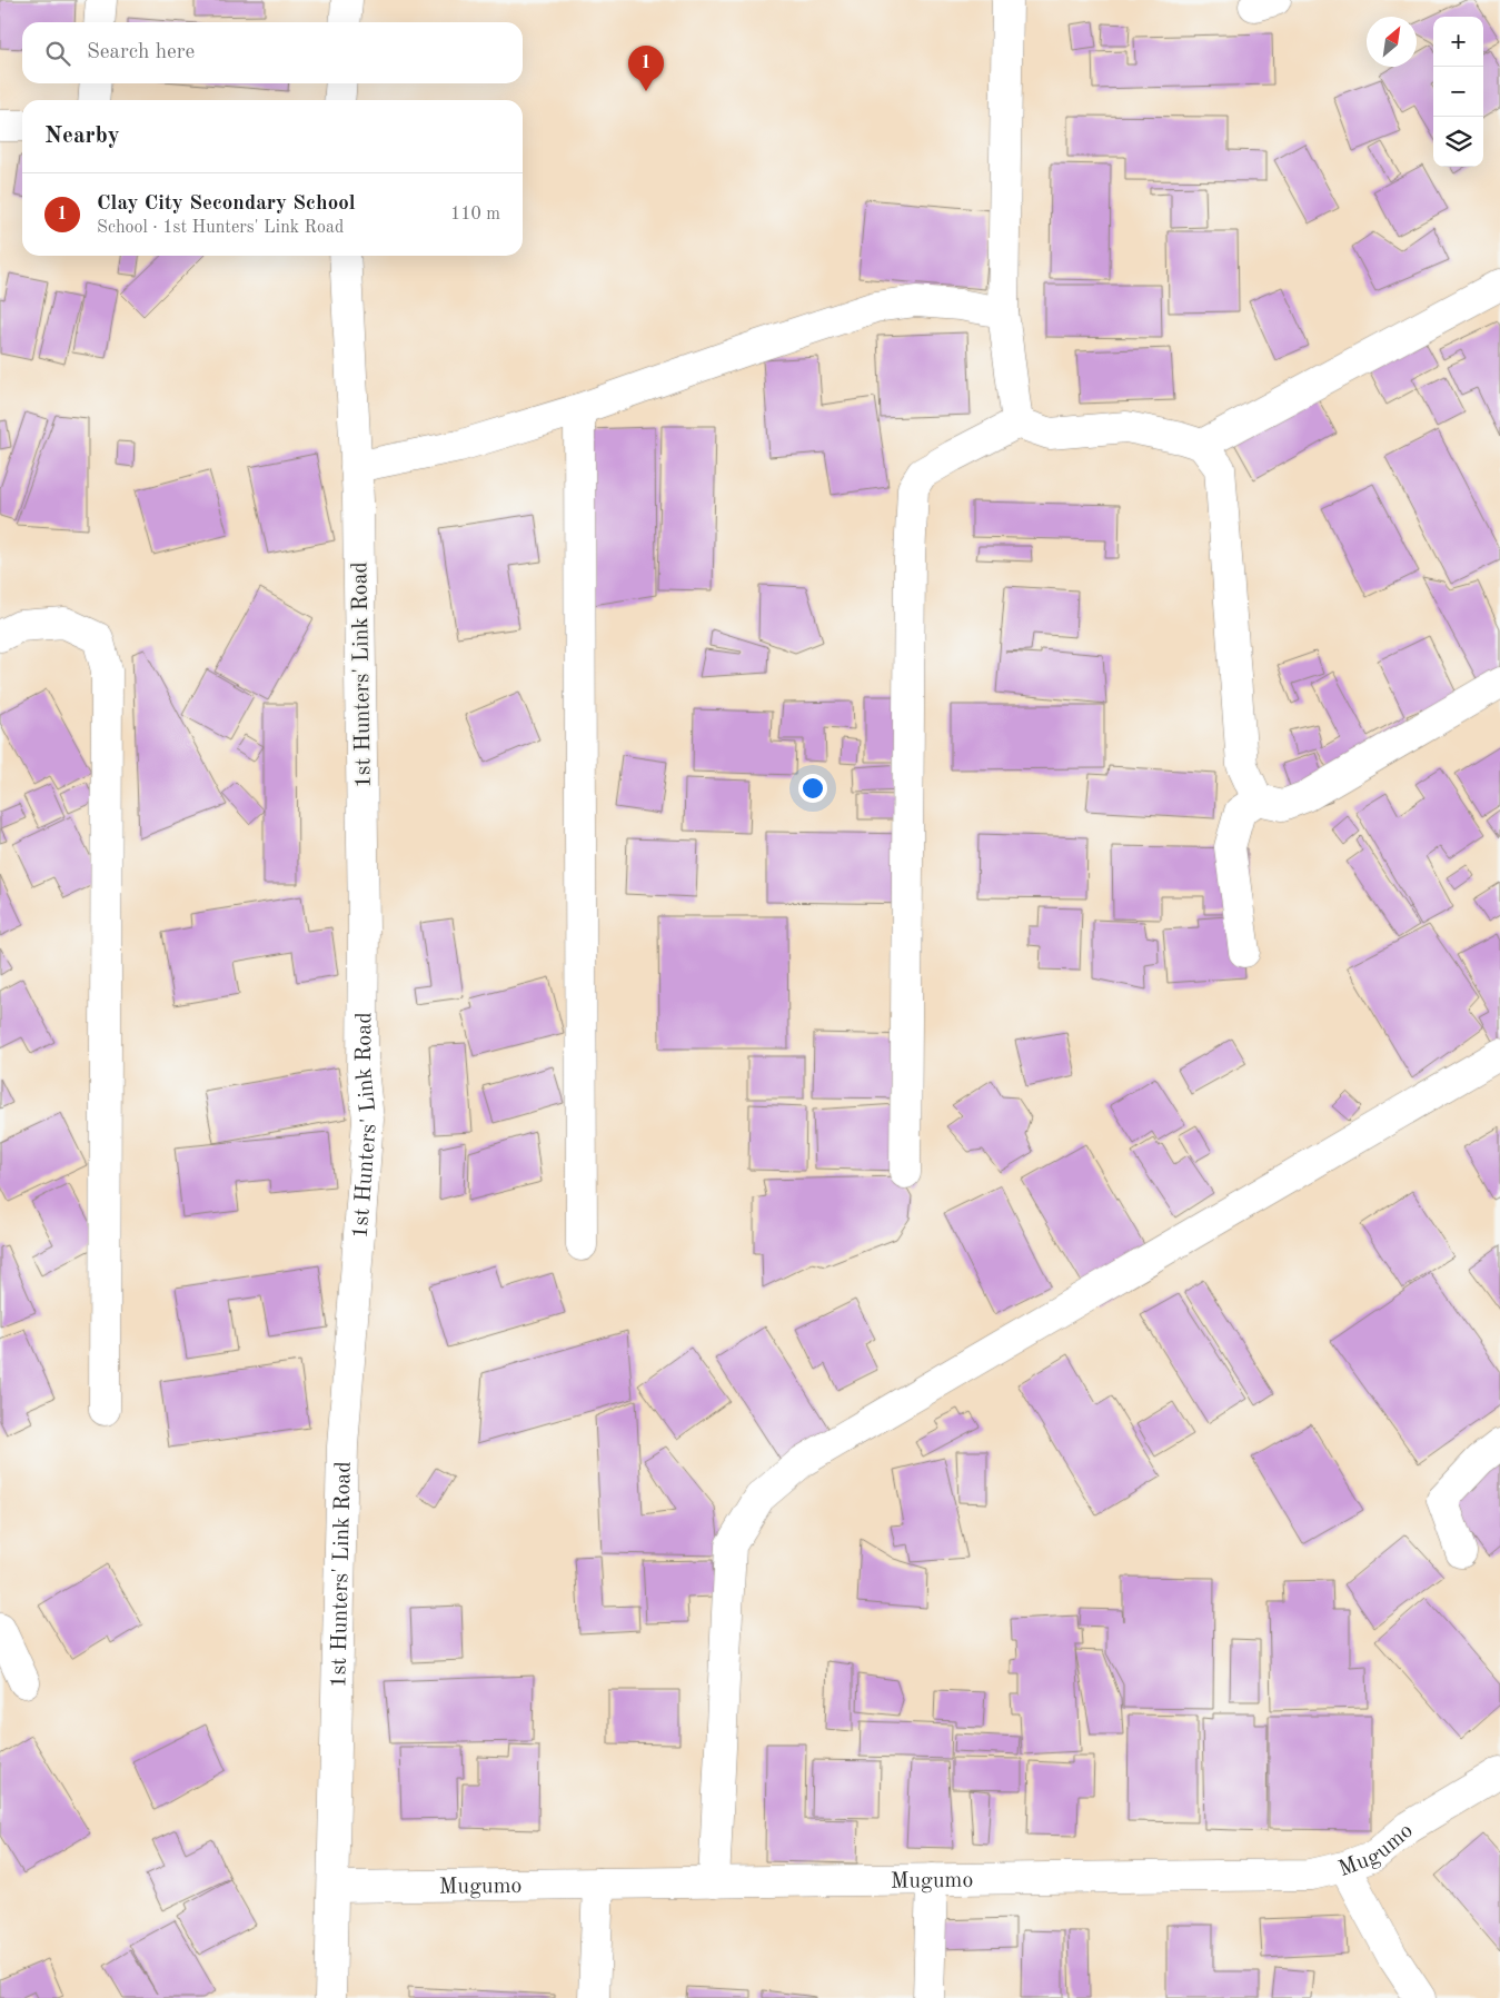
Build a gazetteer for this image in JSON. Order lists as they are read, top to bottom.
{
  "streets": {
    "street": ["1st Hunters' Link Road", "Mugumo"]
  },
  "crossings": [
    ["1st Hunters' Link Road", "Mugumo"]
  ],
  "north": "top right",
  "page": {
    "map_buttons": ["+", "−"],
    "search": "Search here",
    "pins": "1",
    "heading": "Nearby",
    "list": [
      {
        "mark": "1",
        "name": "Clay City Secondary School",
        "note": "School · 1st Hunters' Link Road",
        "value": "110 m"
      }
    ]
  }
}
